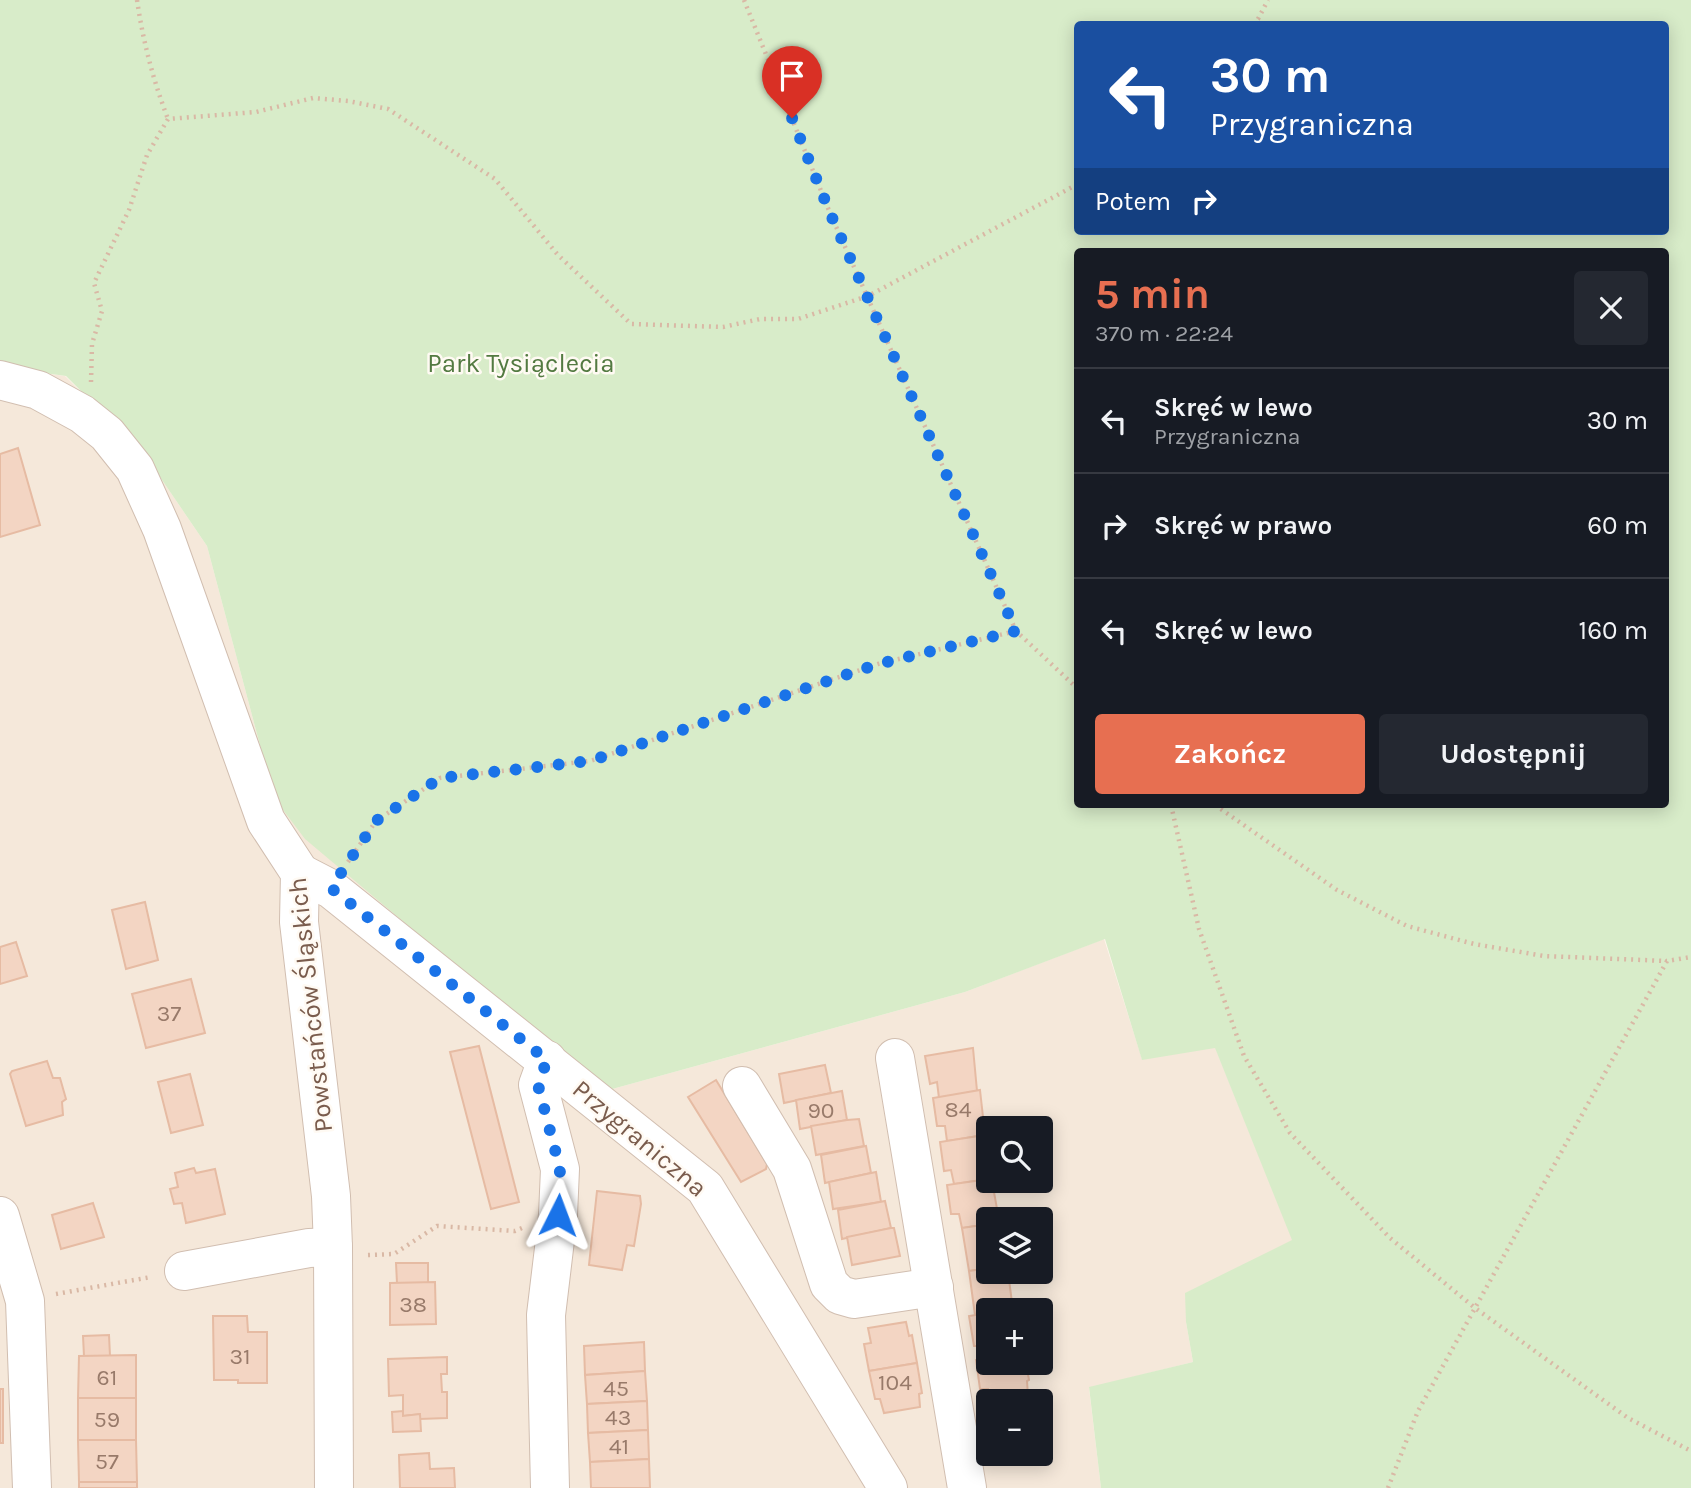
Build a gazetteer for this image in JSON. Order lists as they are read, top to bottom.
{
  "streets": {
    "street": ["Powstańców Śląskich", "Przygraniczna"]
  },
  "crossings": [
    ["Powstańców Śląskich", "Przygraniczna"]
  ],
  "parks": ["Park Tysiąclecia"],
  "house_numbers": [
    "37",
    "84",
    "90",
    "38",
    "31",
    "61",
    "104",
    "45",
    "43",
    "59",
    "41",
    "57"
  ],
  "page": {
    "turn": ["30 m", "Przygraniczna"],
    "then": "Potem",
    "heading": ["5 min", "370 m · 22:24"],
    "list": [
      {
        "name": "Skręć w lewo",
        "note": "Przygraniczna",
        "value": "30 m"
      },
      {
        "name": "Skręć w prawo",
        "value": "60 m"
      },
      {
        "name": "Skręć w lewo",
        "value": "160 m"
      }
    ],
    "buttons": ["Zakończ", "Udostępnij"],
    "map_buttons": ["+", "−"]
  }
}
